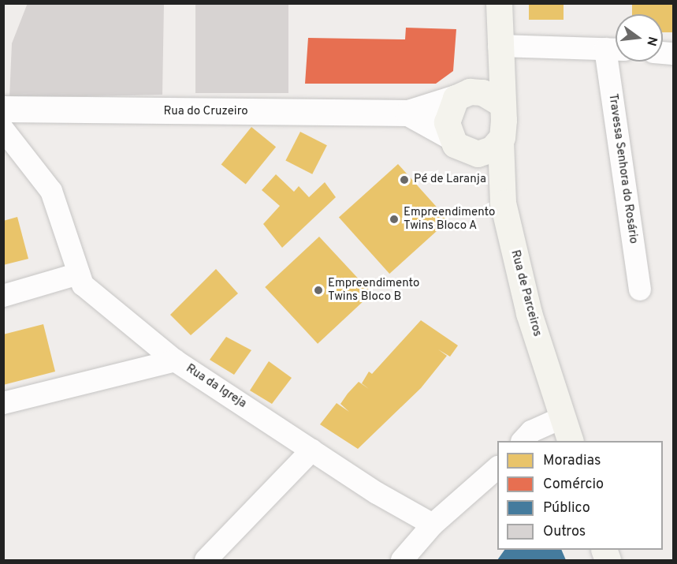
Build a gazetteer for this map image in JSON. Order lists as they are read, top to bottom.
{
  "streets": {
    "main road": ["Rua de Parceiros"],
    "street": ["Rua do Cruzeiro", "Travessa Senhora do Rosário", "Rua da Igreja"]
  },
  "crossings": [
    ["Rua do Cruzeiro", "Rua de Parceiros"]
  ],
  "places": ["Pé de Laranja", "Empreendimento Twins Bloco A", "Empreendimento Twins Bloco B"],
  "legend": [
    "Moradias",
    "Comércio",
    "Público",
    "Outros"
  ],
  "north": "right"
}
